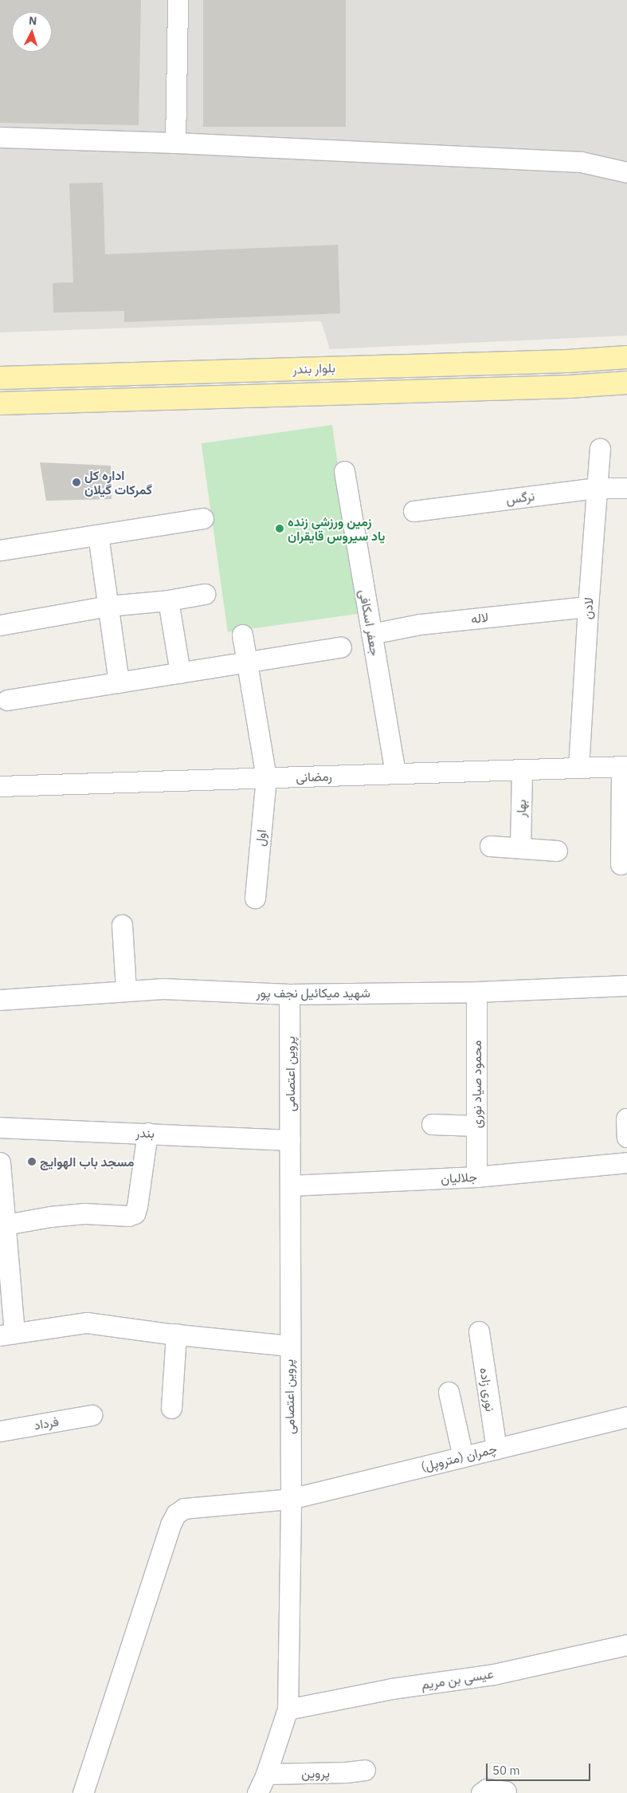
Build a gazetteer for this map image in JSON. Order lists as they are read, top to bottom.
{
  "streets": {
    "main road": ["بلوار بندر"],
    "street": [
      "نرگس",
      "لادن",
      "لاله",
      "جعفر اسکافی",
      "رمضانی",
      "بهار",
      "اول",
      "شهید میکائیل نجف پور",
      "پروین اعتصامی",
      "محمود صیاد نوری",
      "بندر",
      "جلالیان",
      "نوری زاده",
      "فرداد",
      "چمران (متروپل)",
      "عیسی بن مریم",
      "پروین"
    ]
  },
  "crossings": [
    ["نرگس", "لادن"],
    ["لادن", "لاله"],
    ["لادن", "رمضانی"],
    ["لاله", "جعفر اسکافی"],
    ["جعفر اسکافی", "رمضانی"],
    ["رمضانی", "بهار"],
    ["رمضانی", "اول"],
    ["شهید میکائیل نجف پور", "پروین اعتصامی"],
    ["شهید میکائیل نجف پور", "محمود صیاد نوری"],
    ["پروین اعتصامی", "بندر"],
    ["پروین اعتصامی", "جلالیان"],
    ["پروین اعتصامی", "چمران (متروپل)"],
    ["پروین اعتصامی", "عیسی بن مریم"],
    ["پروین اعتصامی", "پروین"],
    ["محمود صیاد نوری", "جلالیان"],
    ["نوری زاده", "چمران (متروپل)"]
  ],
  "places": ["اداره کل گمرکات گیلان", "زمین ورزشی زنده یاد سیروس قایقران", "مسجد باب الهوایج"],
  "scale_bar": "50 m",
  "north": "top"
}
